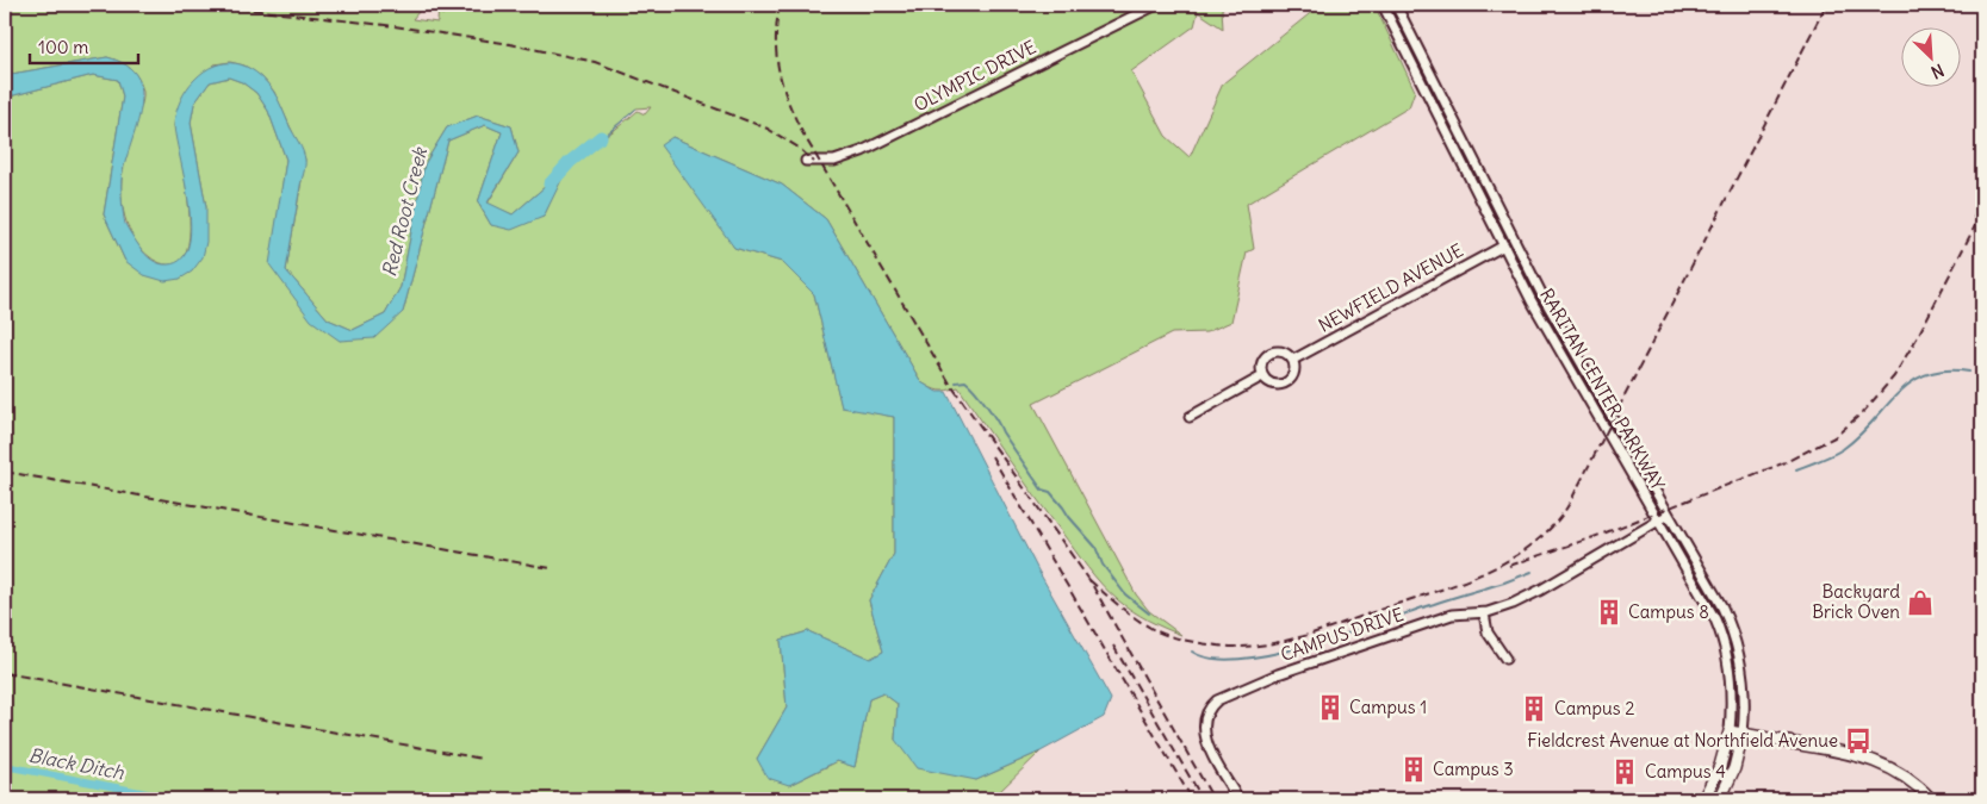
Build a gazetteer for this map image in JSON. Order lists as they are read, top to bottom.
{
  "streets": {
    "street": [
      "OLYMPIC DRIVE",
      "NEWFIELD AVENUE",
      "RARITAN CENTER PARKWAY",
      "CAMPUS DRIVE"
    ]
  },
  "crossings": [
    ["NEWFIELD AVENUE", "RARITAN CENTER PARKWAY"],
    ["RARITAN CENTER PARKWAY", "CAMPUS DRIVE"]
  ],
  "water": ["Red Root Creek", "Black Ditch"],
  "places": {
    "shop": ["Backyard Brick Oven"],
    "building": [
      "Campus 8",
      "Campus 1",
      "Campus 2",
      "Campus 3",
      "Campus 4"
    ],
    "bus stop": ["Fieldcrest Avenue at Northfield Avenue"]
  },
  "scale_bar": "100 m",
  "north": "bottom right"
}
